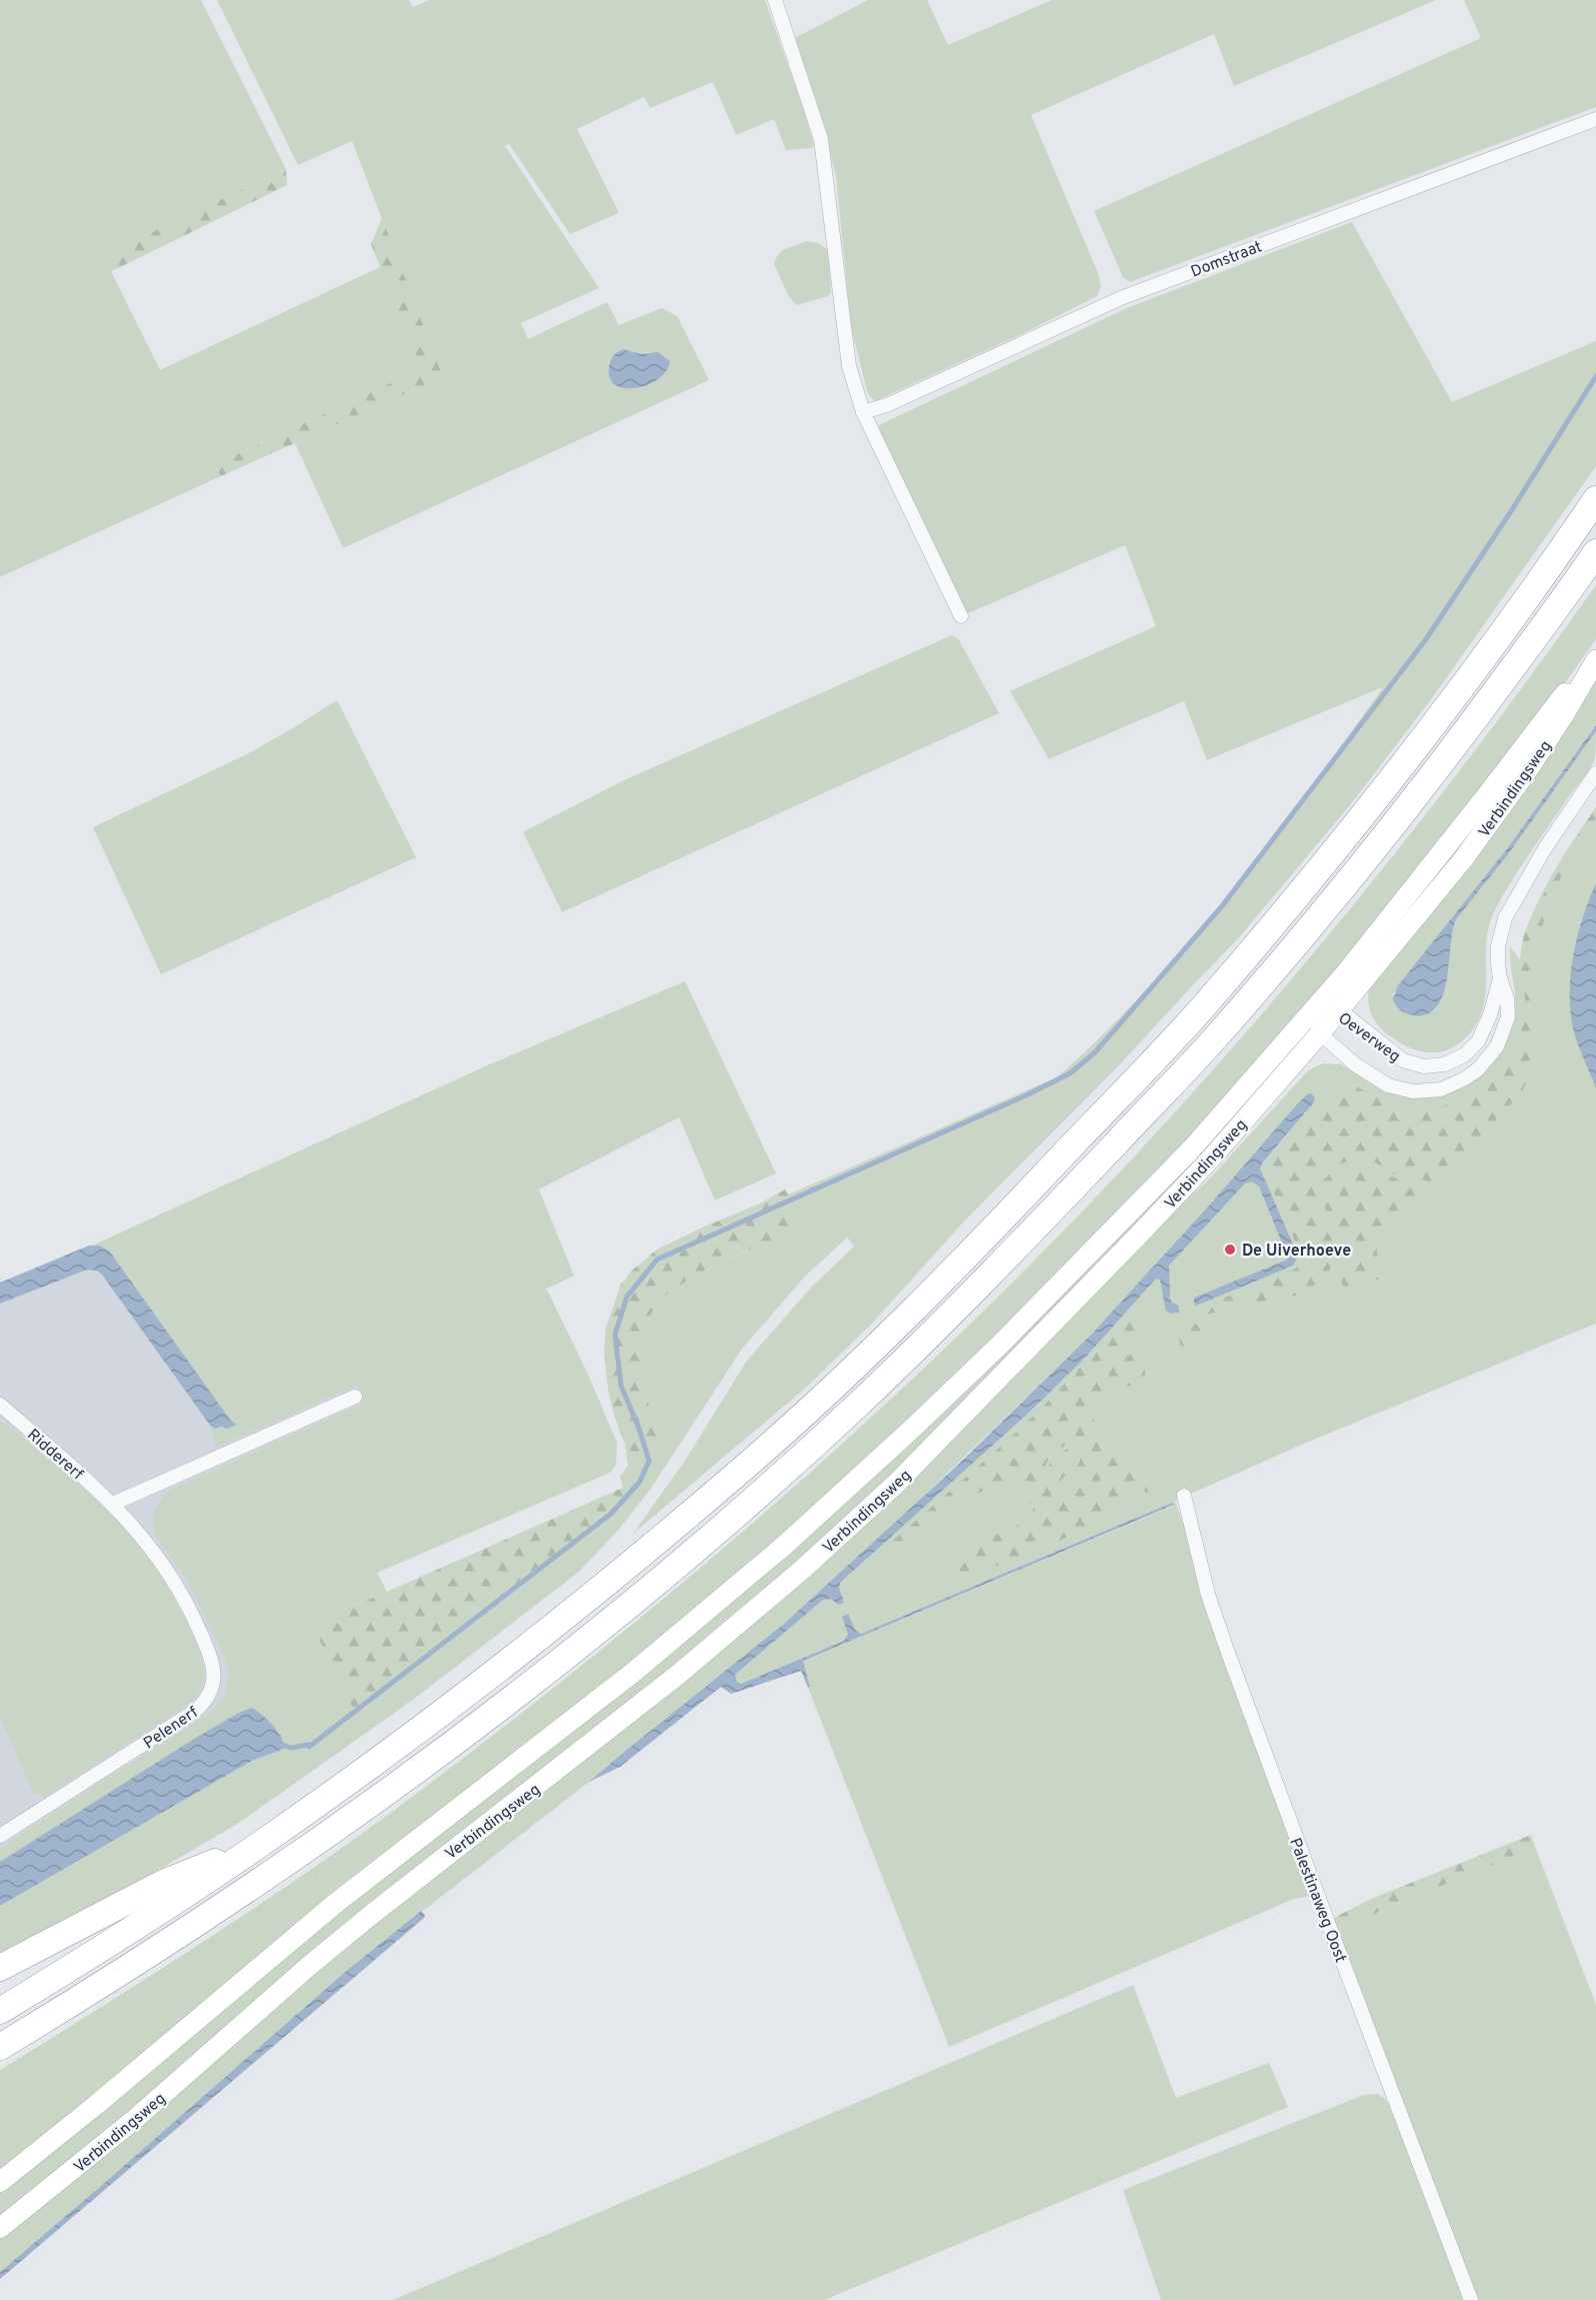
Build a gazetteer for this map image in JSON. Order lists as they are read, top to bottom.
{
  "streets": {
    "main road": ["Verbindingsweg"],
    "street": [
      "Domstraat",
      "Oeverweg",
      "Riddererf",
      "Pelenerf",
      "Palestinaweg Oost"
    ]
  },
  "crossings": [
    ["Verbindingsweg", "Oeverweg"],
    ["Riddererf", "Pelenerf"]
  ],
  "places": ["De Uiverhoeve"]
}
